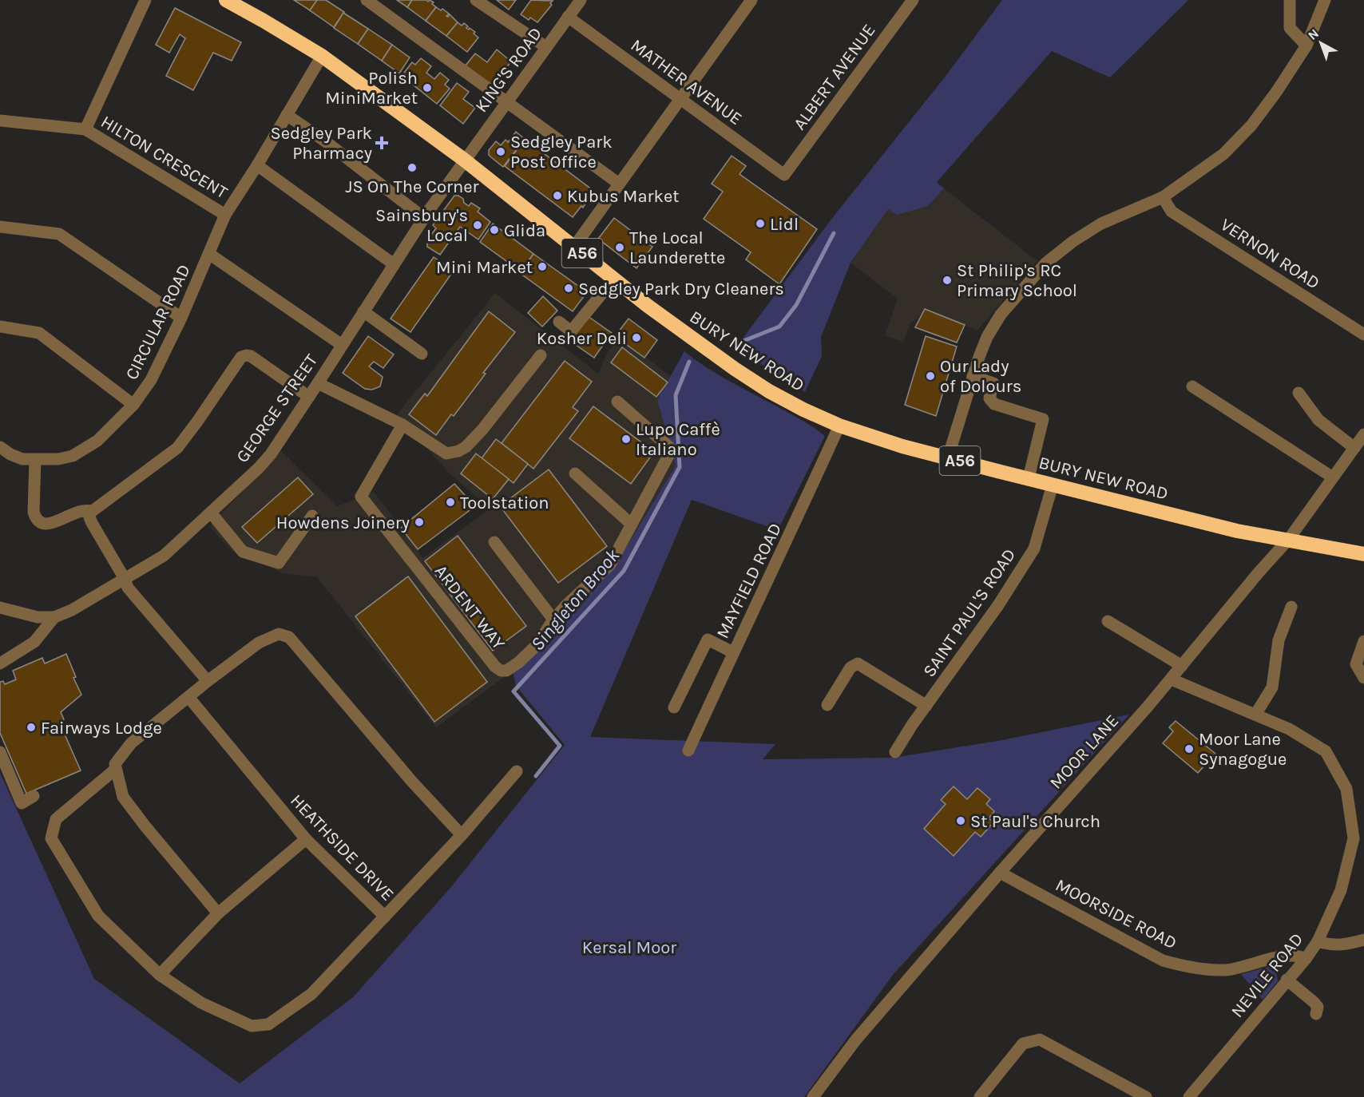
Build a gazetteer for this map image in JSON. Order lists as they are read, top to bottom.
{
  "streets": {
    "highway": ["A56", "BURY NEW ROAD"],
    "street": [
      "KING'S ROAD",
      "ALBERT AVENUE",
      "MATHER AVENUE",
      "HILTON CRESCENT",
      "VERNON ROAD",
      "CIRCULAR ROAD",
      "GEORGE STREET",
      "MAYFIELD ROAD",
      "ARDENT WAY",
      "SAINT PAUL'S ROAD",
      "MOOR LANE",
      "HEATHSIDE DRIVE",
      "MOORSIDE ROAD",
      "NEVILE ROAD"
    ]
  },
  "crossings": [
    ["KING'S ROAD", "MATHER AVENUE"],
    ["KING'S ROAD", "BURY NEW ROAD"],
    ["KING'S ROAD", "GEORGE STREET"],
    ["ALBERT AVENUE", "MATHER AVENUE"],
    ["HILTON CRESCENT", "CIRCULAR ROAD"],
    ["CIRCULAR ROAD", "BURY NEW ROAD"],
    ["BURY NEW ROAD", "GEORGE STREET"],
    ["BURY NEW ROAD", "MAYFIELD ROAD"],
    ["BURY NEW ROAD", "SAINT PAUL'S ROAD"],
    ["BURY NEW ROAD", "MOOR LANE"],
    ["MOOR LANE", "MOORSIDE ROAD"],
    ["MOOR LANE", "NEVILE ROAD"],
    ["MOORSIDE ROAD", "NEVILE ROAD"]
  ],
  "water": ["Singleton Brook"],
  "parks": ["Kersal Moor"],
  "places": {
    "other": [
      "Polish MiniMarket",
      "Sedgley Park Post Office",
      "JS On The Corner",
      "Kubus Market",
      "Lidl",
      "Sainsbury's Local",
      "Glida",
      "The Local Launderette",
      "Mini Market",
      "St Philip's RC Primary School",
      "Sedgley Park Dry Cleaners",
      "Kosher Deli",
      "Our Lady of Dolours",
      "Lupo Caffè Italiano",
      "Toolstation",
      "Howdens Joinery",
      "Fairways Lodge",
      "Moor Lane Synagogue",
      "St Paul's Church"
    ],
    "health": ["Sedgley Park Pharmacy"]
  },
  "north": "top left"
}
